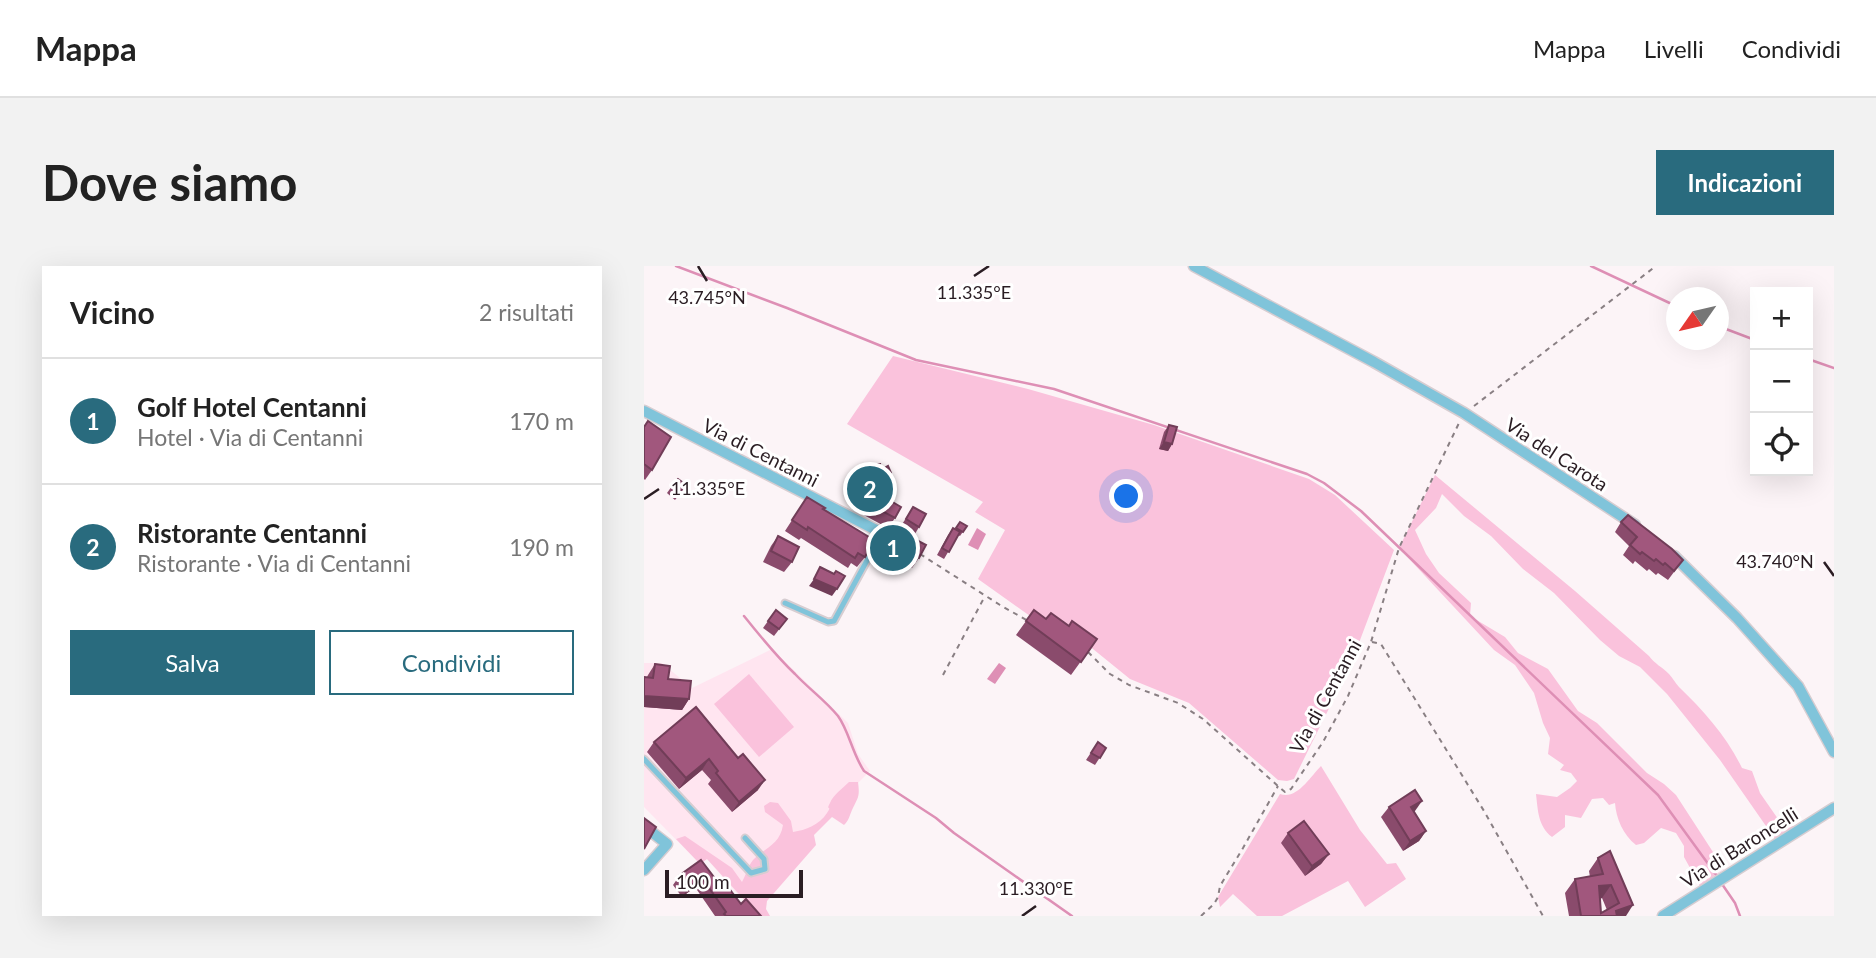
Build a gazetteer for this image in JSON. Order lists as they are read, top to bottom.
{
  "streets": {
    "street": ["Via di Centanni", "Via del Carota", "Via di Baroncelli"]
  },
  "scale_bar": "100 m",
  "north": "bottom left",
  "page": {
    "header": "Mappa",
    "nav": ["Mappa", "Livelli", "Condividi"],
    "buttons": [
      "Indicazioni",
      ["Salva", "Condividi"]
    ],
    "title": "Dove siamo",
    "heading": ["Vicino", "2 risultati"],
    "map_buttons": ["+", "−"],
    "list": [
      {
        "mark": "1",
        "name": "Golf Hotel Centanni",
        "note": "Hotel · Via di Centanni",
        "value": "170 m"
      },
      {
        "mark": "2",
        "name": "Ristorante Centanni",
        "note": "Ristorante · Via di Centanni",
        "value": "190 m"
      }
    ],
    "pins": ["2", "1"],
    "scale": "100 m"
  },
  "coordinates": [
    "11.335°E",
    "43.745°N",
    "43.740°N",
    "11.330°E"
  ]
}
